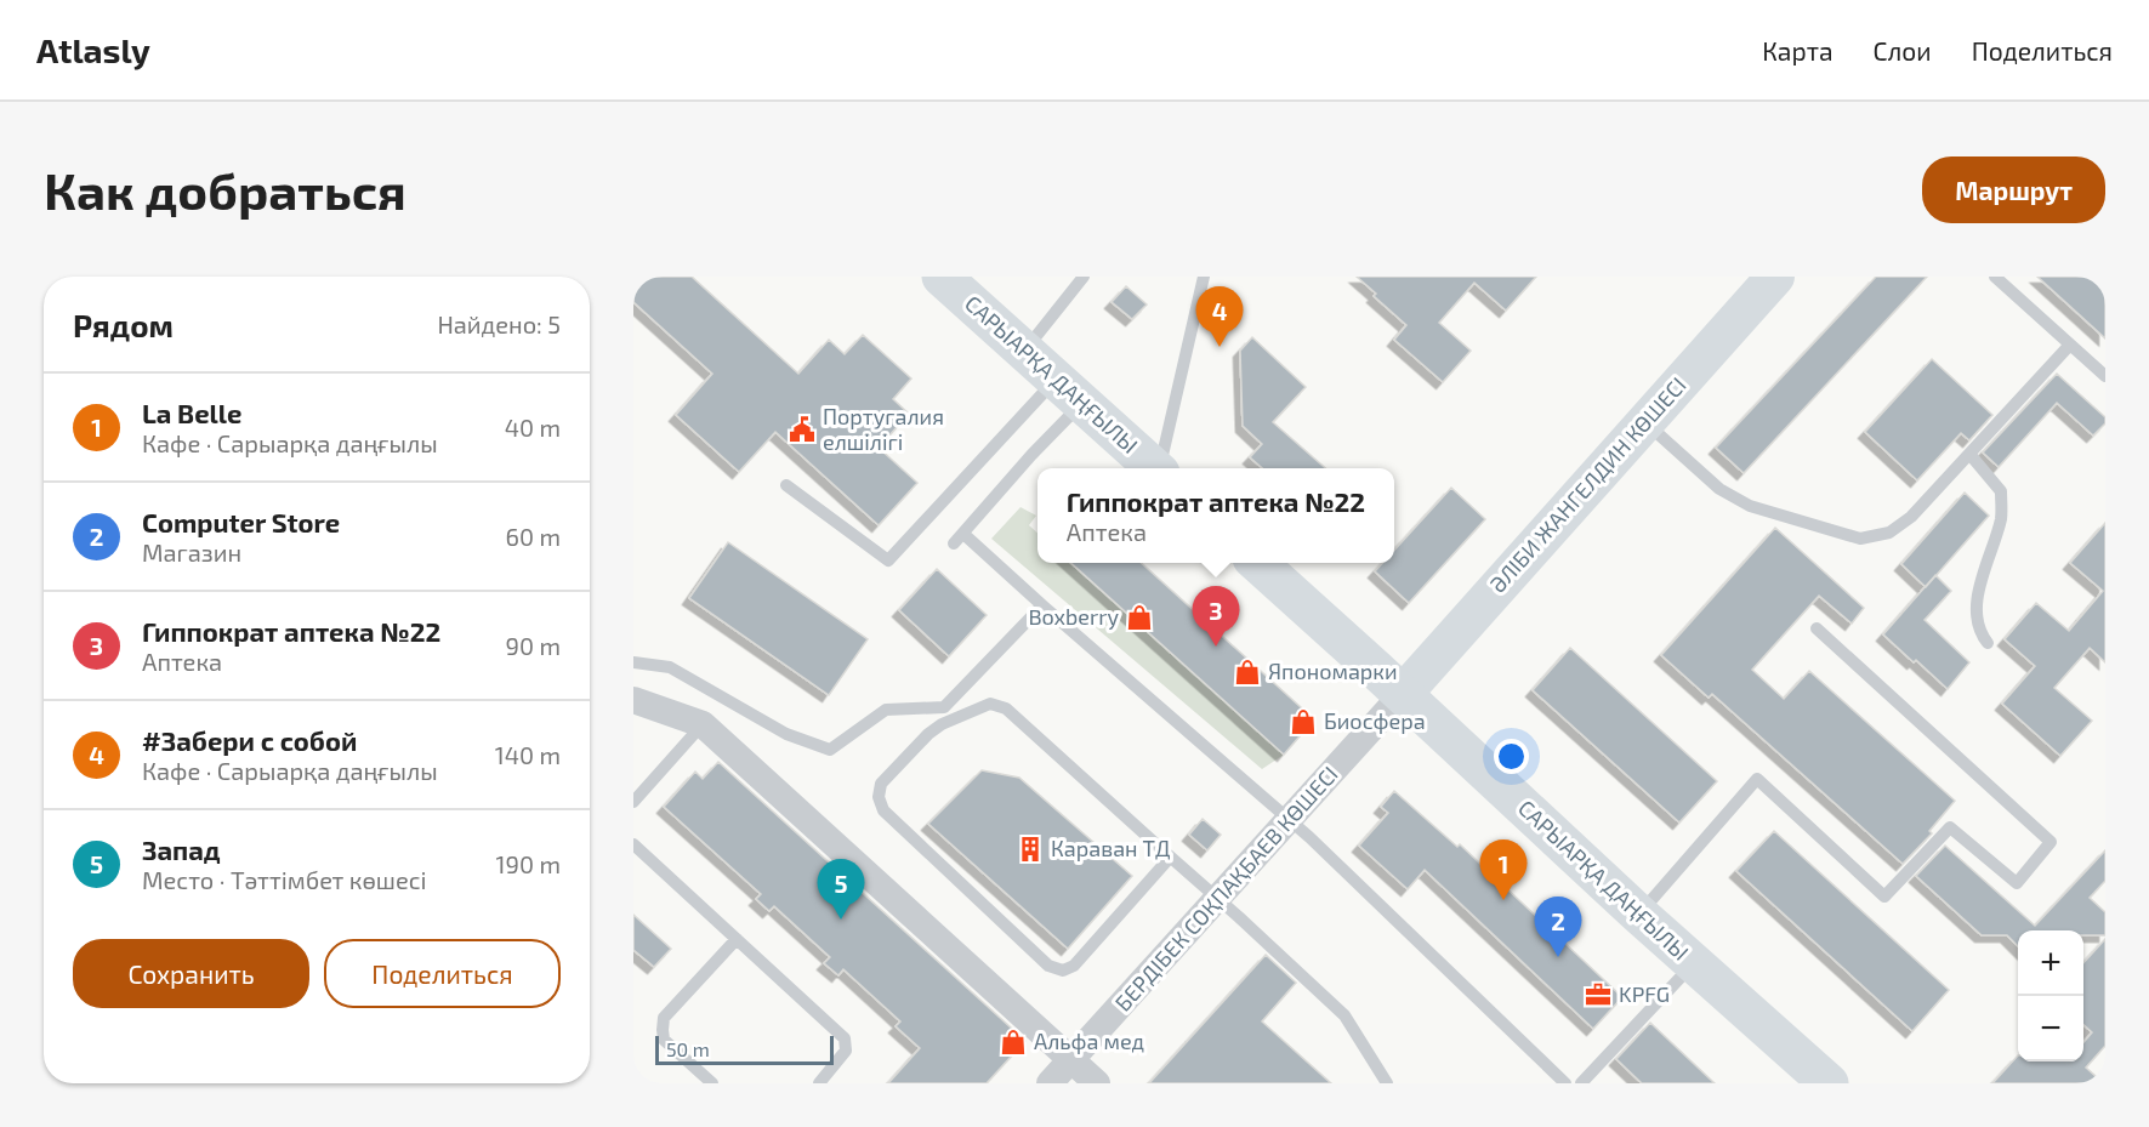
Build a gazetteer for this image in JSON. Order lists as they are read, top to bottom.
{
  "streets": {
    "main road": ["САРЫАРҚА ДАҢҒЫЛЫ"],
    "street": ["ӘЛІБИ ЖАНГЕЛДИН КӨШЕСІ", "БЕРДІБЕК СОҚПАҚБАЕВ КӨШЕСІ"]
  },
  "crossings": [
    ["САРЫАРҚА ДАҢҒЫЛЫ", "ӘЛІБИ ЖАНГЕЛДИН КӨШЕСІ"],
    ["САРЫАРҚА ДАҢҒЫЛЫ", "БЕРДІБЕК СОҚПАҚБАЕВ КӨШЕСІ"],
    ["ӘЛІБИ ЖАНГЕЛДИН КӨШЕСІ", "БЕРДІБЕК СОҚПАҚБАЕВ КӨШЕСІ"]
  ],
  "places": {
    "public building": ["Португалия елшілігі"],
    "shop": [
      "Boxberry",
      "Япономарки",
      "Биосфера",
      "Альфа мед"
    ],
    "building": ["Караван ТД"],
    "office": ["KPFG"]
  },
  "scale_bar": "50 m",
  "page": {
    "header": "Atlasly",
    "nav": ["Карта", "Слои", "Поделиться"],
    "buttons": [
      "Маршрут",
      ["Сохранить", "Поделиться"]
    ],
    "title": "Как добраться",
    "heading": ["Рядом", "Найдено: 5"],
    "pins": [
      "4",
      "3",
      "1",
      "5",
      "2"
    ],
    "list": [
      {
        "mark": "1",
        "name": "La Belle",
        "note": "Кафе · Сарыарқа даңғылы",
        "value": "40 m"
      },
      {
        "mark": "2",
        "name": "Computer Store",
        "note": "Магазин",
        "value": "60 m"
      },
      {
        "mark": "3",
        "name": "Гиппократ аптека №22",
        "note": "Аптека",
        "value": "90 m"
      },
      {
        "mark": "4",
        "name": "#Забери с собой",
        "note": "Кафе · Сарыарқа даңғылы",
        "value": "140 m"
      },
      {
        "mark": "5",
        "name": "Запад",
        "note": "Место · Тәттімбет көшесі",
        "value": "190 m"
      }
    ],
    "popup": ["Гиппократ аптека №22", "Аптека"],
    "map_buttons": ["+", "−"],
    "scale": "50 m"
  }
}
